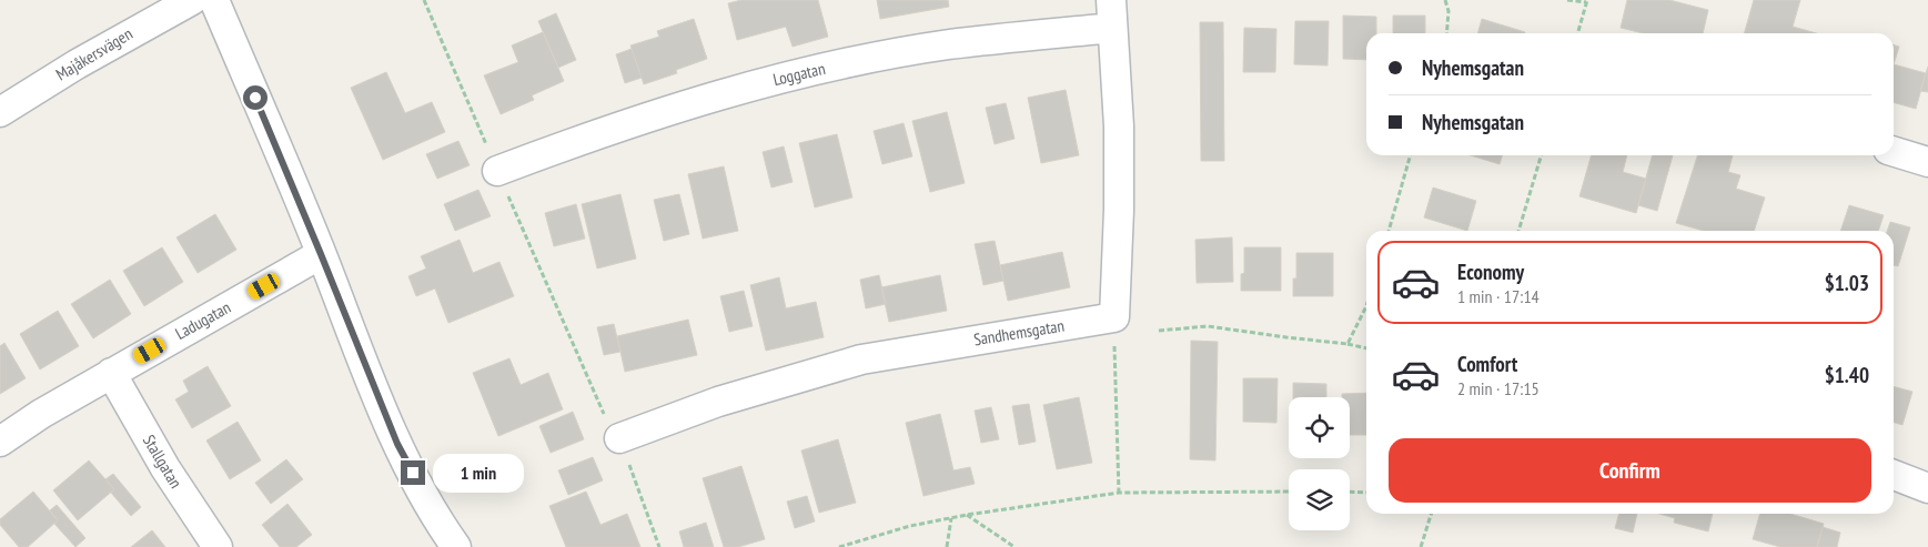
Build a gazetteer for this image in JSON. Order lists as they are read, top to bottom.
{
  "streets": {
    "street": [
      "Majåkersvägen",
      "Loggatan",
      "Ladugatan",
      "Sandhemsgatan",
      "Stallgatan"
    ]
  },
  "crossings": [
    ["Ladugatan", "Stallgatan"]
  ],
  "page": {
    "banner": ["Nyhemsgatan", "Nyhemsgatan"],
    "list": [
      {
        "name": "Economy",
        "note": "1 min · 17:14",
        "value": "$1.03"
      },
      {
        "name": "Comfort",
        "note": "2 min · 17:15",
        "value": "$1.40"
      }
    ],
    "buttons": "Confirm",
    "bubble": "1 min"
  }
}
